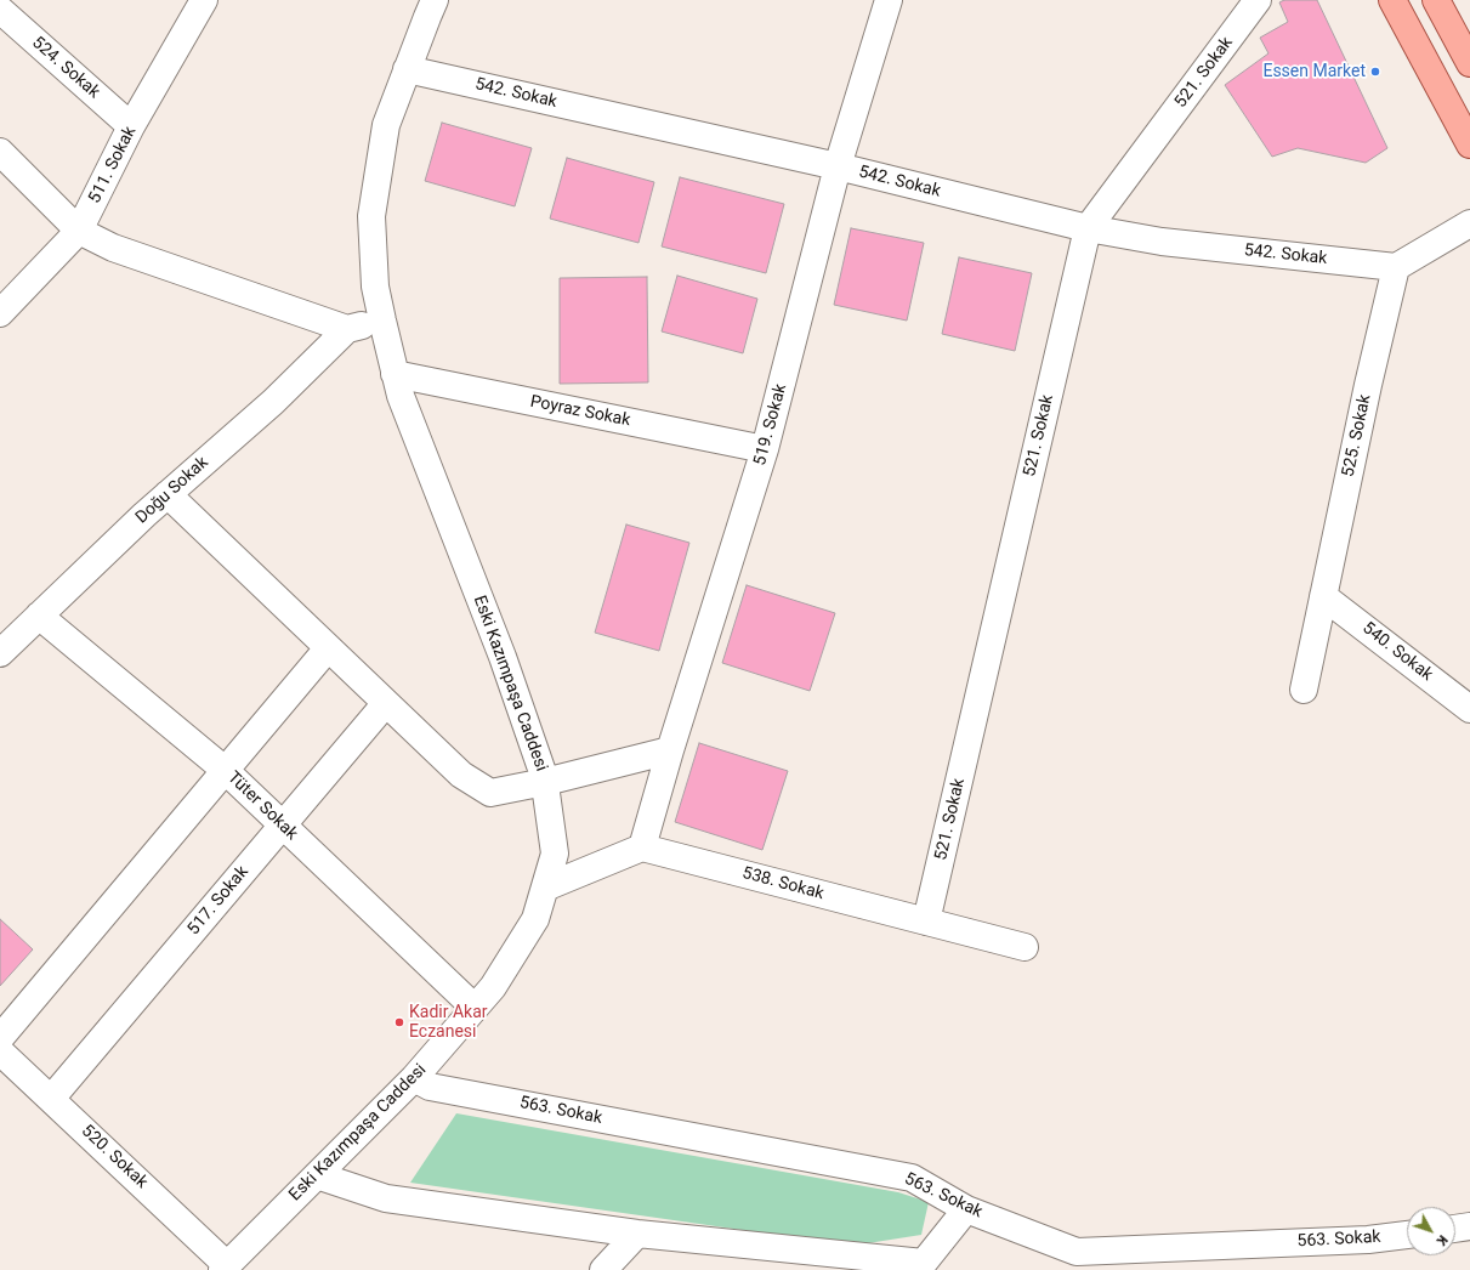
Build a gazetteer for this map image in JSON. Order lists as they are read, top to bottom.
{
  "streets": {
    "street": [
      "524. Sokak",
      "521. Sokak",
      "542. Sokak",
      "511. Sokak",
      "Poyraz Sokak",
      "519. Sokak",
      "525. Sokak",
      "Doğu Sokak",
      "540. Sokak",
      "Eski Kazımpaşa Caddesi",
      "Tüter Sokak",
      "538. Sokak",
      "517. Sokak",
      "563. Sokak",
      "520. Sokak"
    ]
  },
  "crossings": [
    ["524. Sokak", "511. Sokak"],
    ["521. Sokak", "542. Sokak"],
    ["521. Sokak", "538. Sokak"],
    ["542. Sokak", "519. Sokak"],
    ["542. Sokak", "525. Sokak"],
    ["542. Sokak", "Eski Kazımpaşa Caddesi"],
    ["Poyraz Sokak", "519. Sokak"],
    ["Poyraz Sokak", "Eski Kazımpaşa Caddesi"],
    ["519. Sokak", "538. Sokak"],
    ["525. Sokak", "540. Sokak"],
    ["Doğu Sokak", "Tüter Sokak"],
    ["Eski Kazımpaşa Caddesi", "Tüter Sokak"],
    ["Eski Kazımpaşa Caddesi", "563. Sokak"],
    ["Eski Kazımpaşa Caddesi", "520. Sokak"],
    ["Tüter Sokak", "517. Sokak"],
    ["517. Sokak", "520. Sokak"]
  ],
  "places": ["Essen Market", "Kadir Akar Eczanesi"],
  "north": "bottom right"
}
